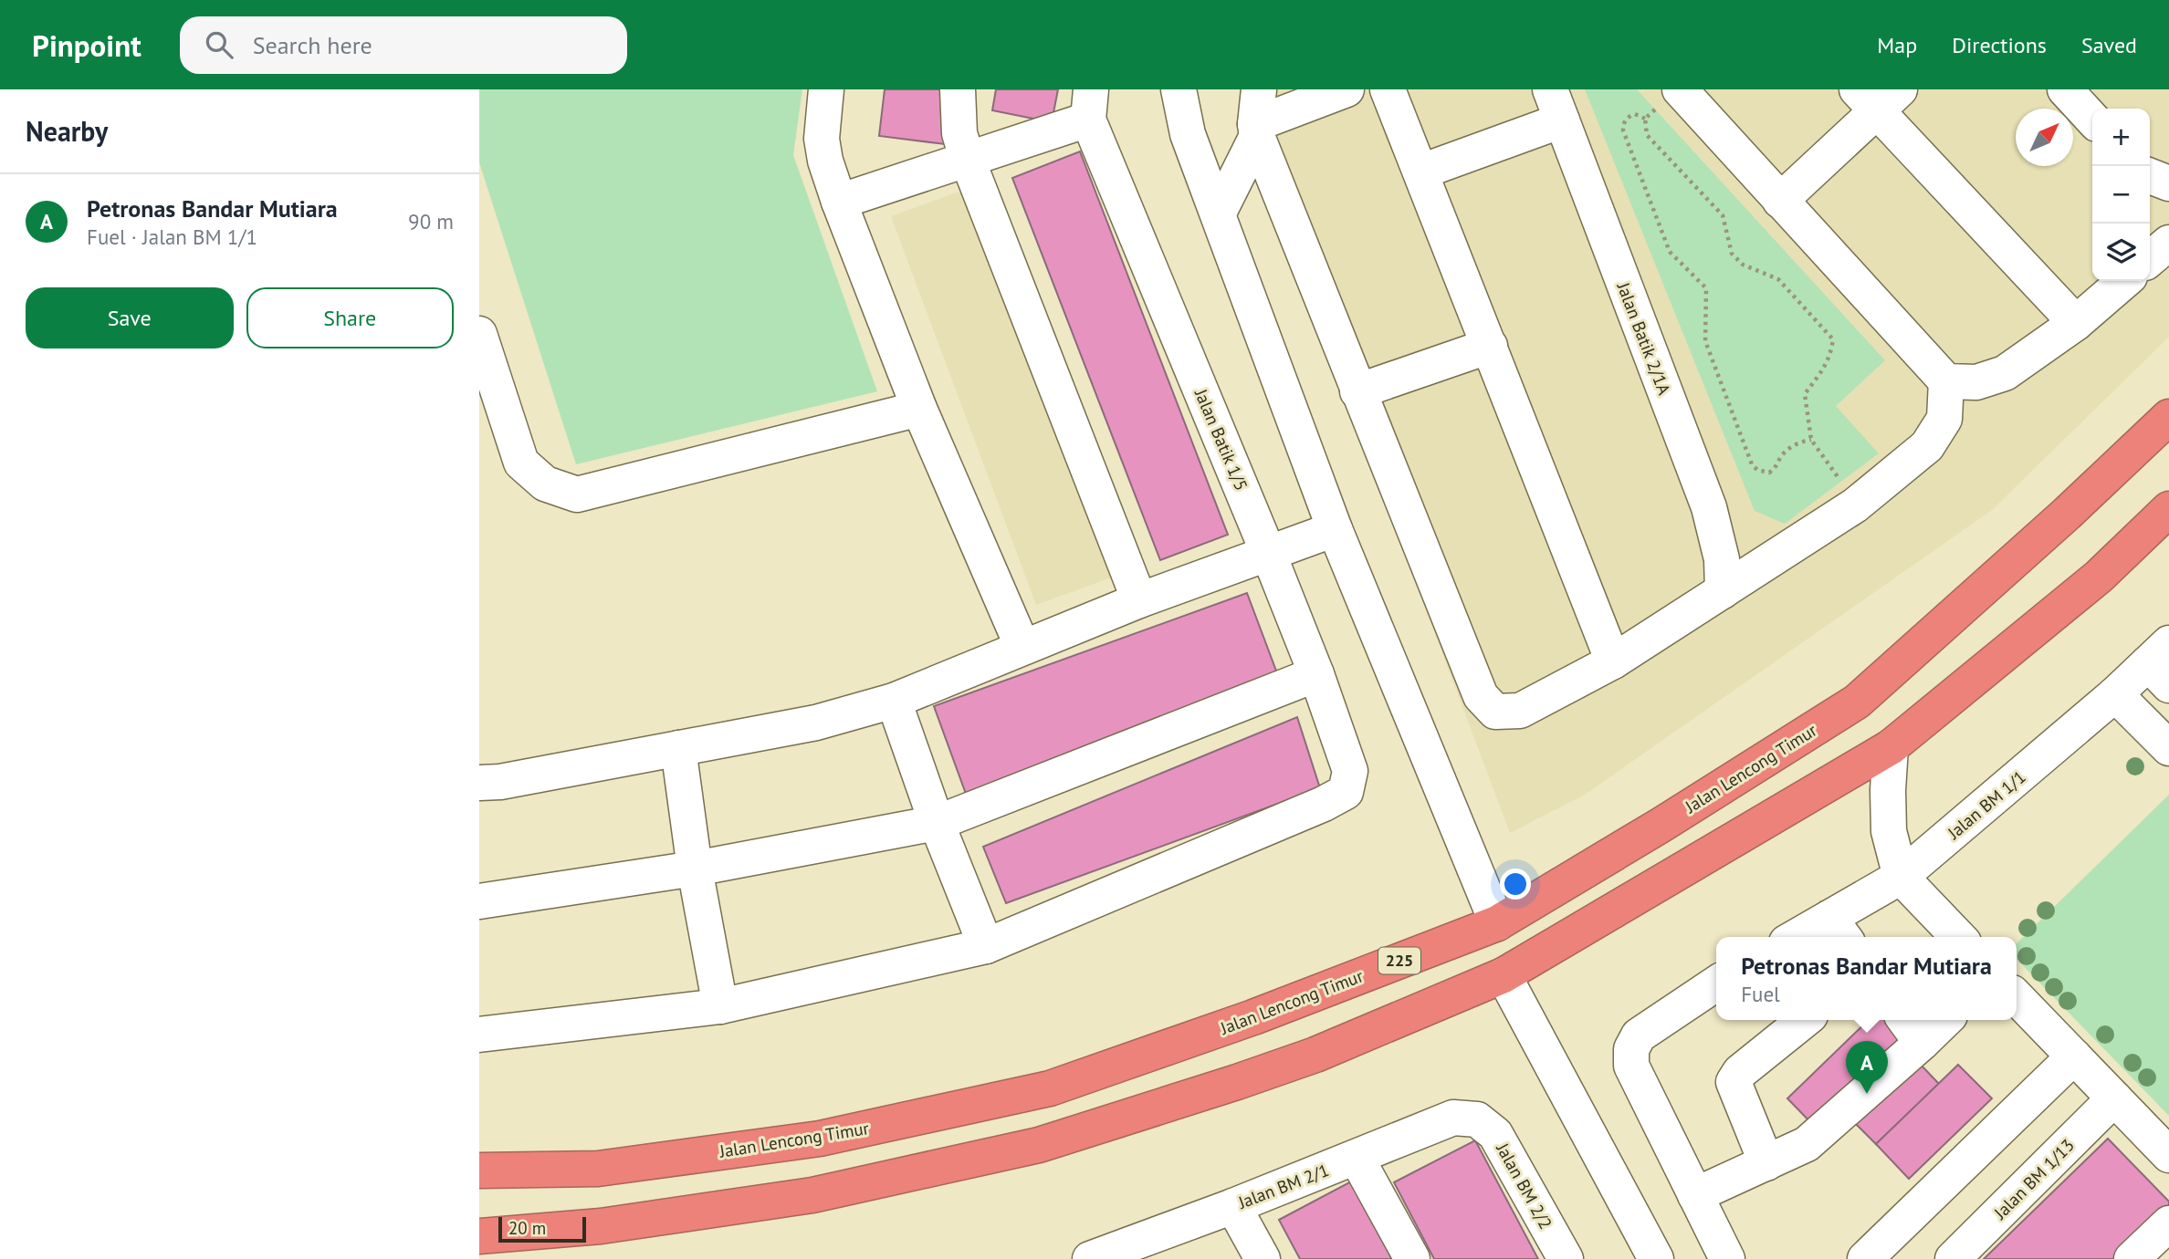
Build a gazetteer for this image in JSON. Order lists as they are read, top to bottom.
{
  "streets": {
    "highway": ["Jalan Lencong Timur", "225"],
    "street": [
      "Jalan Batik 2/1A",
      "Jalan Batik 1/5",
      "Jalan BM 1/1",
      "Jalan BM 1/13",
      "Jalan BM 2/1",
      "Jalan BM 2/2"
    ]
  },
  "crossings": [
    ["Jalan BM 2/1", "Jalan BM 2/2"]
  ],
  "scale_bar": "20 m",
  "north": "top right",
  "page": {
    "header": "Pinpoint",
    "search": "Search here",
    "nav": ["Map", "Directions", "Saved"],
    "heading": "Nearby",
    "map_buttons": ["+", "−"],
    "list": [
      {
        "mark": "A",
        "name": "Petronas Bandar Mutiara",
        "note": "Fuel · Jalan BM 1/1",
        "value": "90 m"
      }
    ],
    "buttons": ["Save", "Share"],
    "popup": ["Petronas Bandar Mutiara", "Fuel"],
    "pins": "A",
    "scale": "20 m"
  }
}
